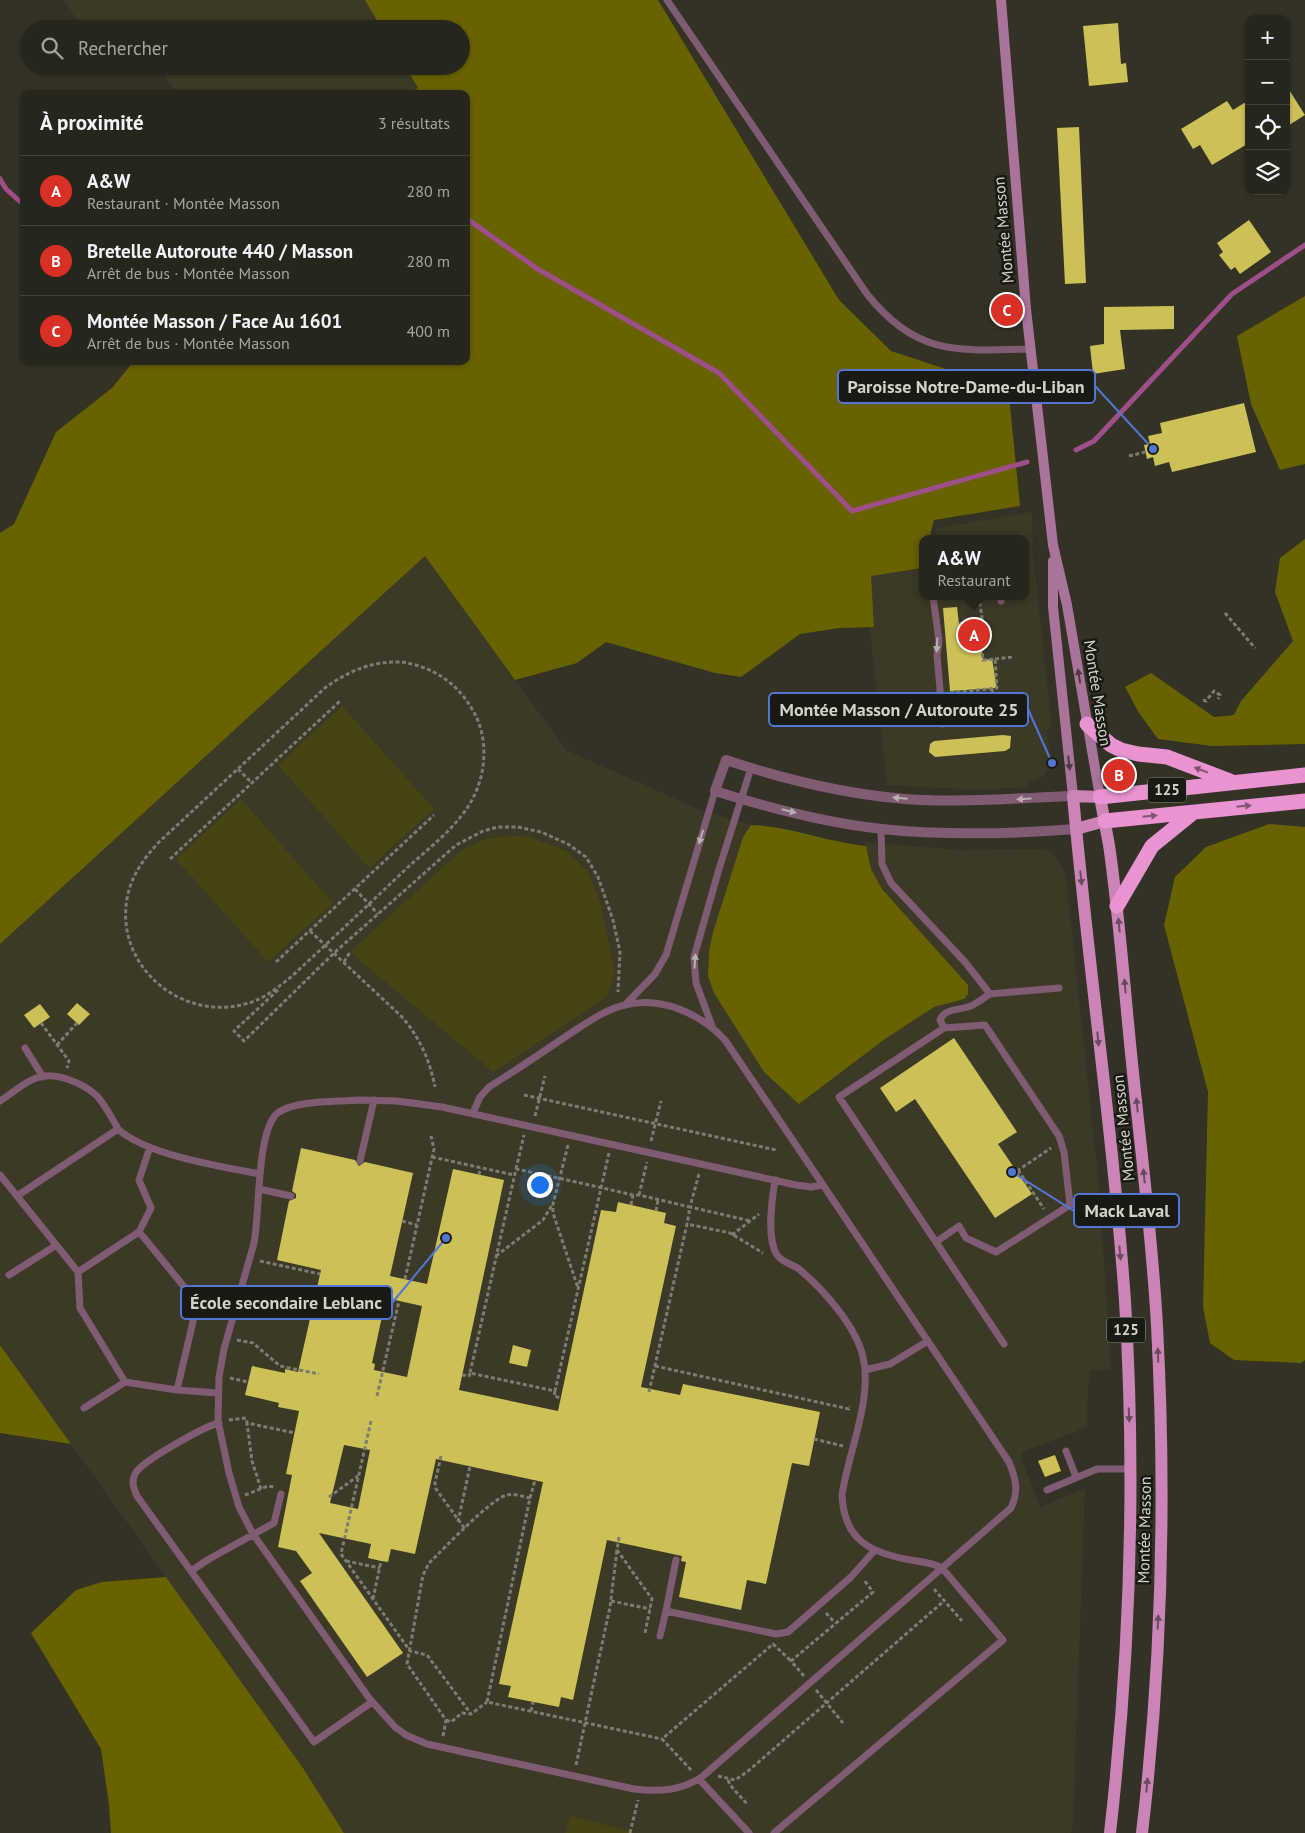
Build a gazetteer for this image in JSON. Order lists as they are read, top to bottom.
{
  "streets": {
    "highway": ["125"],
    "main road": ["Montée Masson"]
  },
  "crossings": [
    ["Montée Masson", "125"]
  ],
  "places": [
    "Paroisse Notre-Dame-du-Liban",
    "Montée Masson / Autoroute 25",
    "Mack Laval",
    "École secondaire Leblanc"
  ],
  "page": {
    "map_buttons": ["+", "−"],
    "search": "Rechercher",
    "heading": ["À proximité", "3 résultats"],
    "list": [
      {
        "mark": "A",
        "name": "A&W",
        "note": "Restaurant · Montée Masson",
        "value": "280 m"
      },
      {
        "mark": "B",
        "name": "Bretelle Autoroute 440 / Masson",
        "note": "Arrêt de bus · Montée Masson",
        "value": "280 m"
      },
      {
        "mark": "C",
        "name": "Montée Masson / Face Au 1601",
        "note": "Arrêt de bus · Montée Masson",
        "value": "400 m"
      }
    ],
    "pins": ["C", "A", "B"],
    "popup": ["A&W", "Restaurant"]
  }
}
